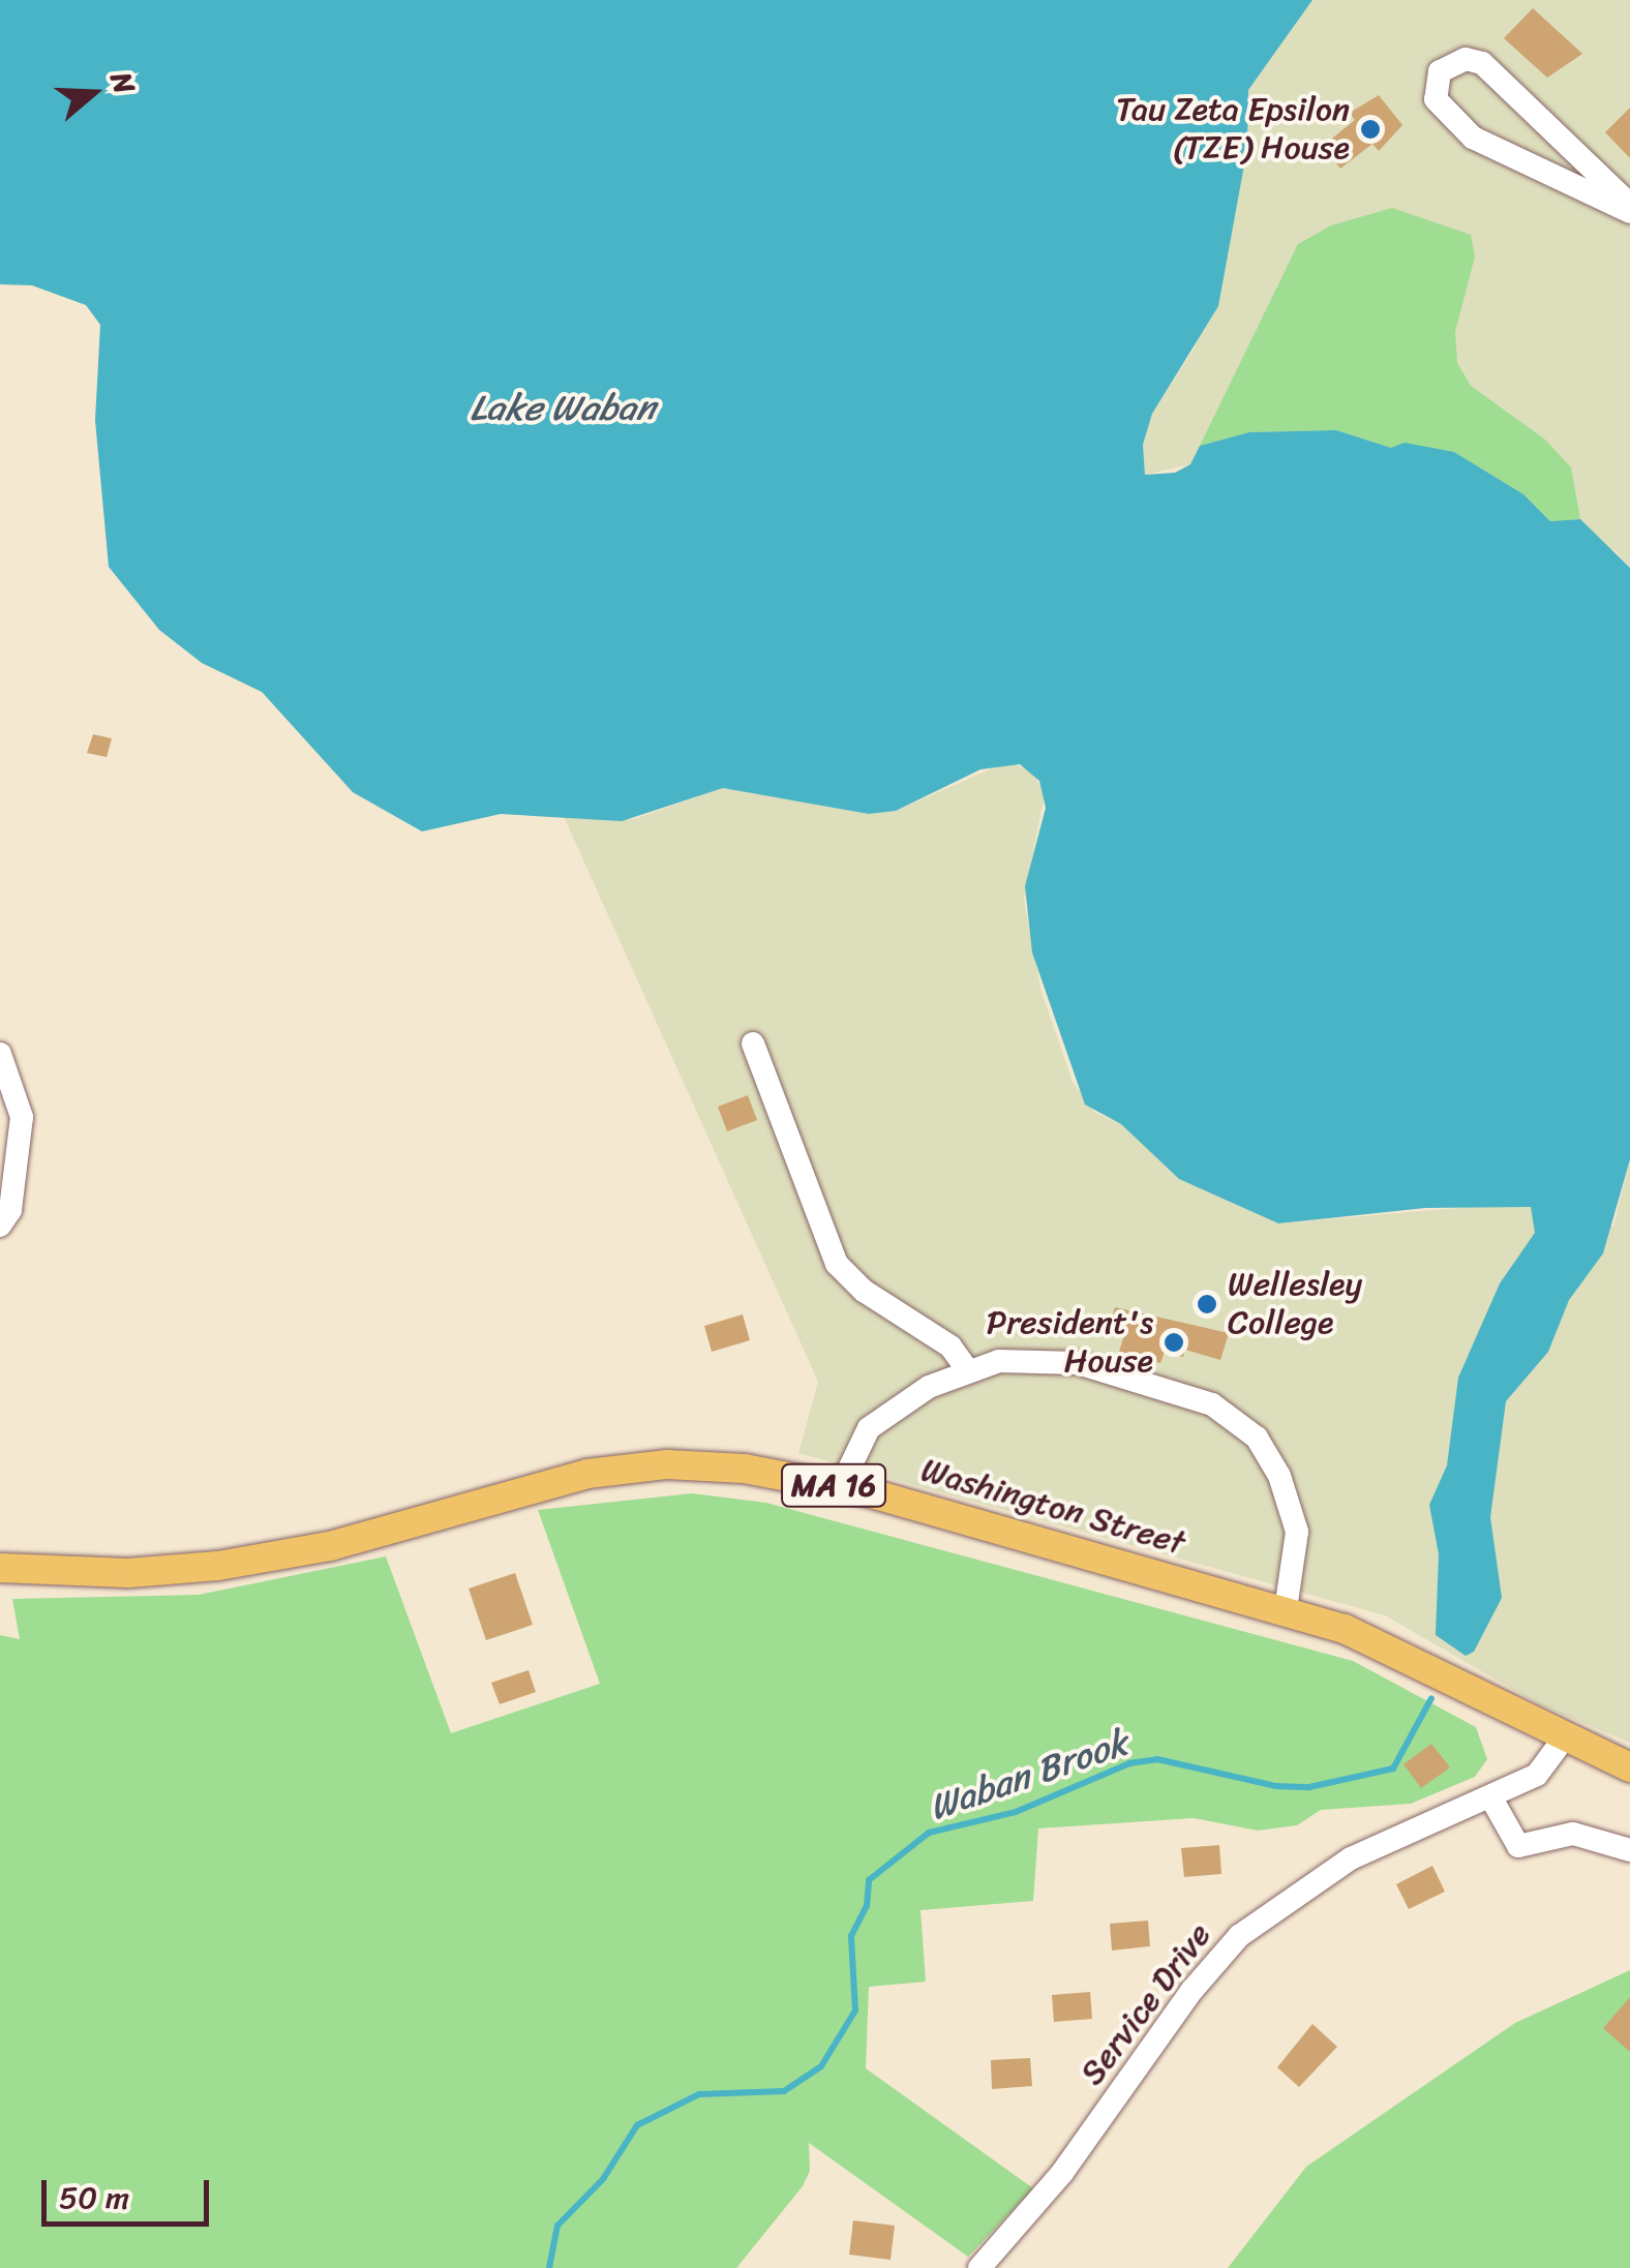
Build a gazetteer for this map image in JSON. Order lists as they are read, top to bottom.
{
  "streets": {
    "main road": ["MA 16", "Washington Street"],
    "street": ["Service Drive"]
  },
  "crossings": [
    ["Washington Street", "Service Drive"]
  ],
  "water": ["Lake Waban", "Waban Brook"],
  "places": ["Tau Zeta Epsilon (TZE) House", "Wellesley College", "President's House"],
  "scale_bar": "50 m",
  "north": "right"
}
